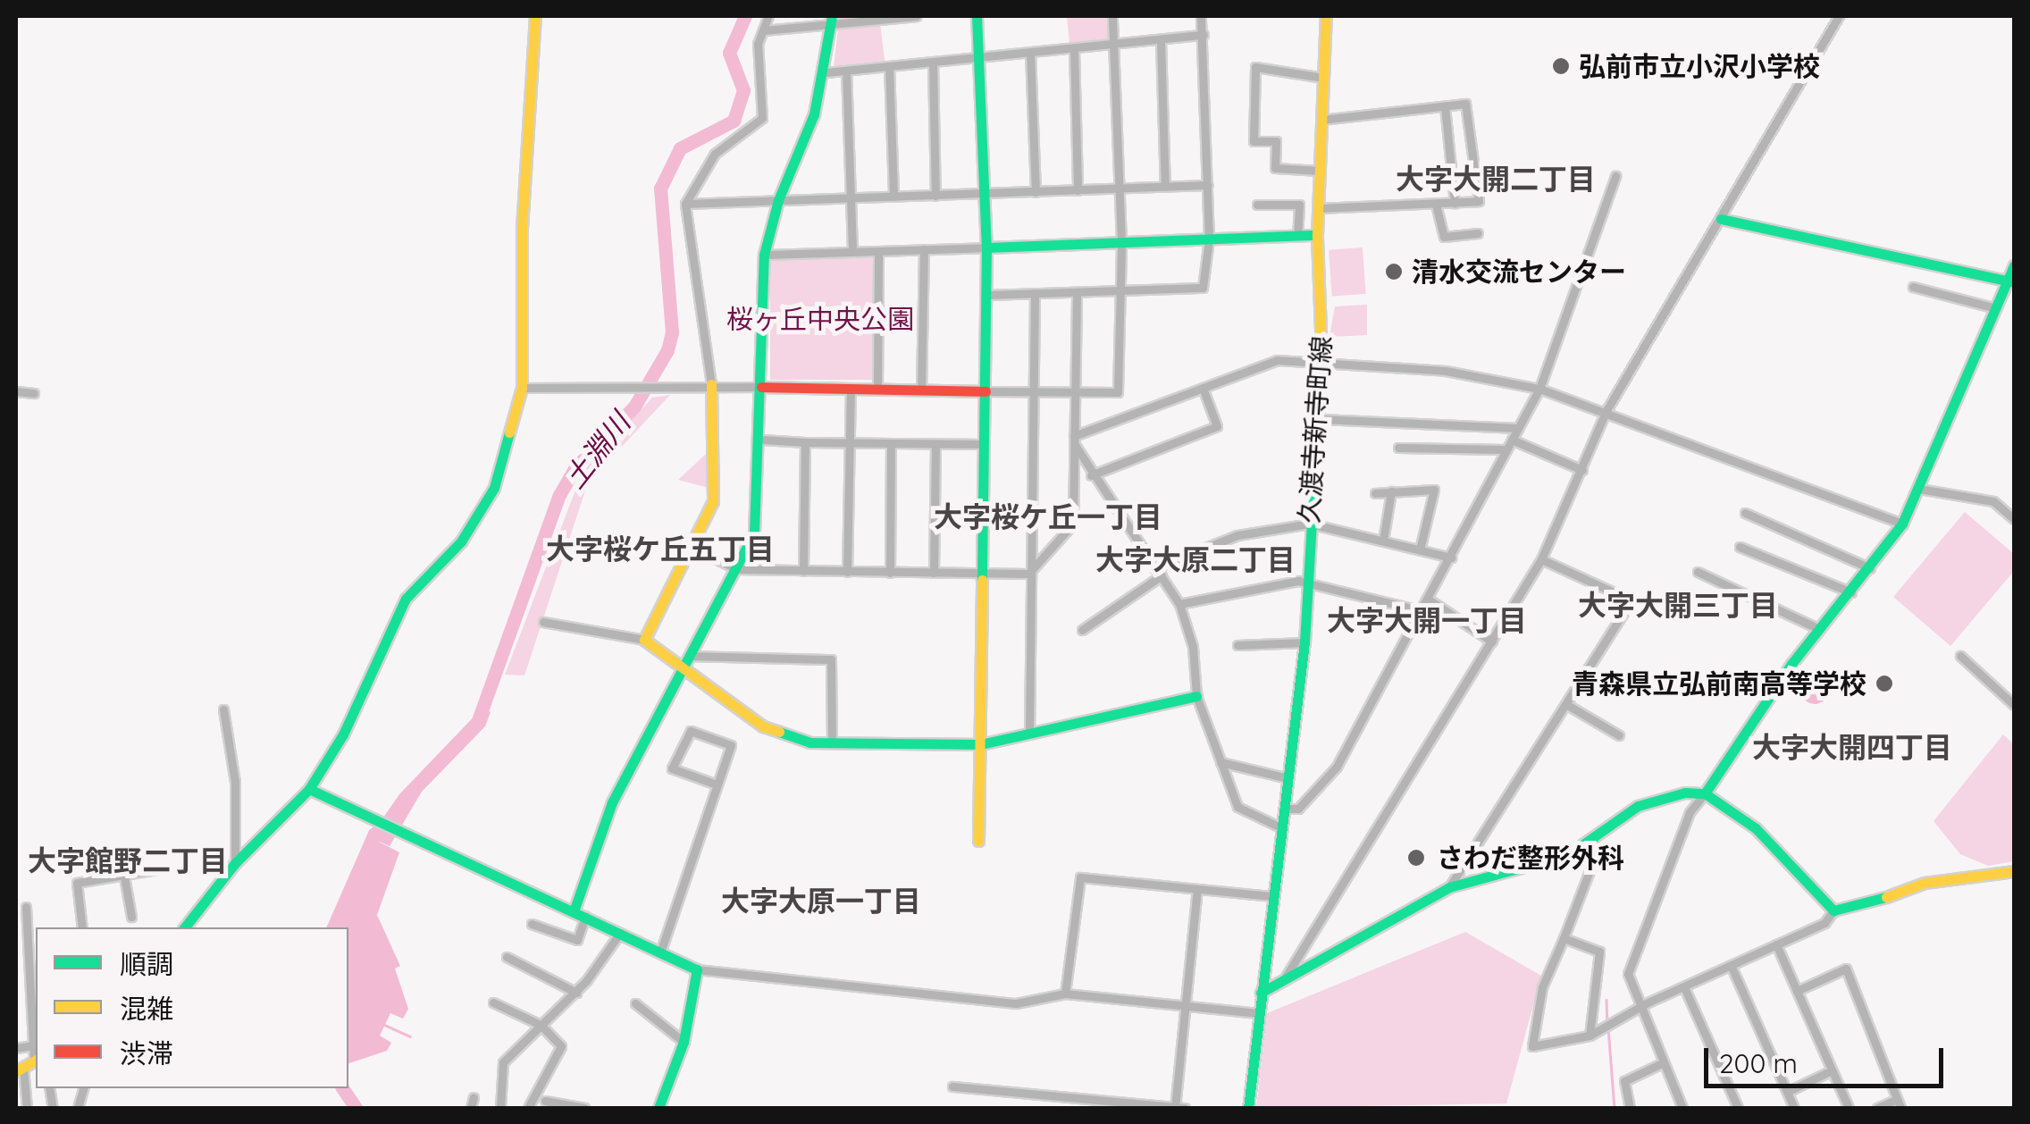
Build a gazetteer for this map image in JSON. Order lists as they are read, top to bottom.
{
  "streets": {
    "street": ["久渡寺新寺町線"]
  },
  "districts": [
    "大字大開二丁目",
    "大字桜ケ丘一丁目",
    "大字桜ケ丘五丁目",
    "大字大原二丁目",
    "大字大開三丁目",
    "大字大開一丁目",
    "大字大開四丁目",
    "大字館野二丁目",
    "大字大原一丁目"
  ],
  "water": ["土淵川"],
  "parks": ["桜ヶ丘中央公園"],
  "places": [
    "弘前市立小沢小学校",
    "清水交流センター",
    "青森県立弘前南高等学校",
    "さわだ整形外科"
  ],
  "legend": ["順調", "混雑", "渋滞"],
  "scale_bar": "200 m"
}
